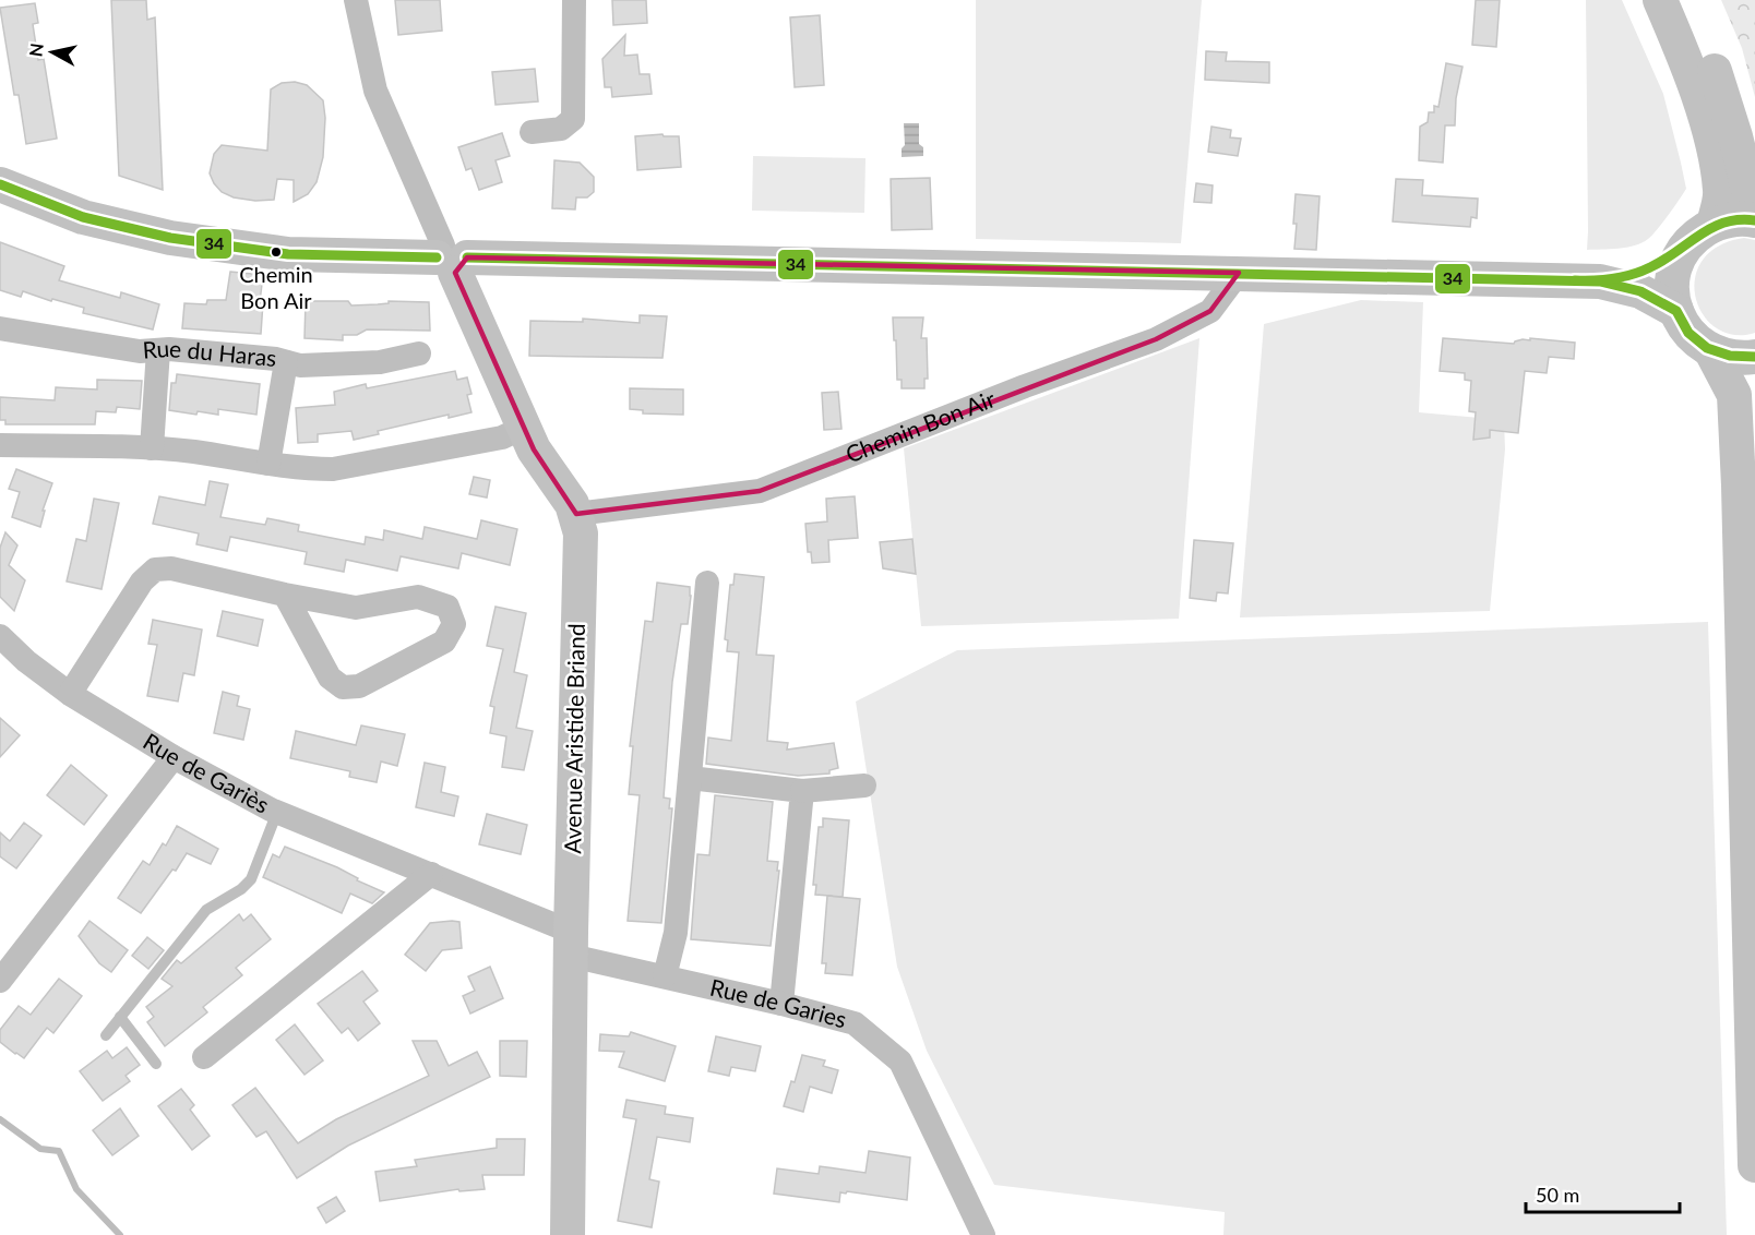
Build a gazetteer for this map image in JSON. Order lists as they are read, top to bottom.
{
  "streets": {
    "main road": ["Avenue Aristide Briand"],
    "street": [
      "Rue du Haras",
      "Chemin Bon Air",
      "Rue de Gariès",
      "Rue de Garies"
    ]
  },
  "crossings": [
    ["Chemin Bon Air", "Avenue Aristide Briand"],
    ["Avenue Aristide Briand", "Rue de Gariès"],
    ["Avenue Aristide Briand", "Rue de Garies"],
    ["Rue de Gariès", "Rue de Garies"]
  ],
  "places": ["Chemin Bon Air"],
  "lines": ["transit line 34"],
  "scale_bar": "50 m",
  "north": "left"
}
